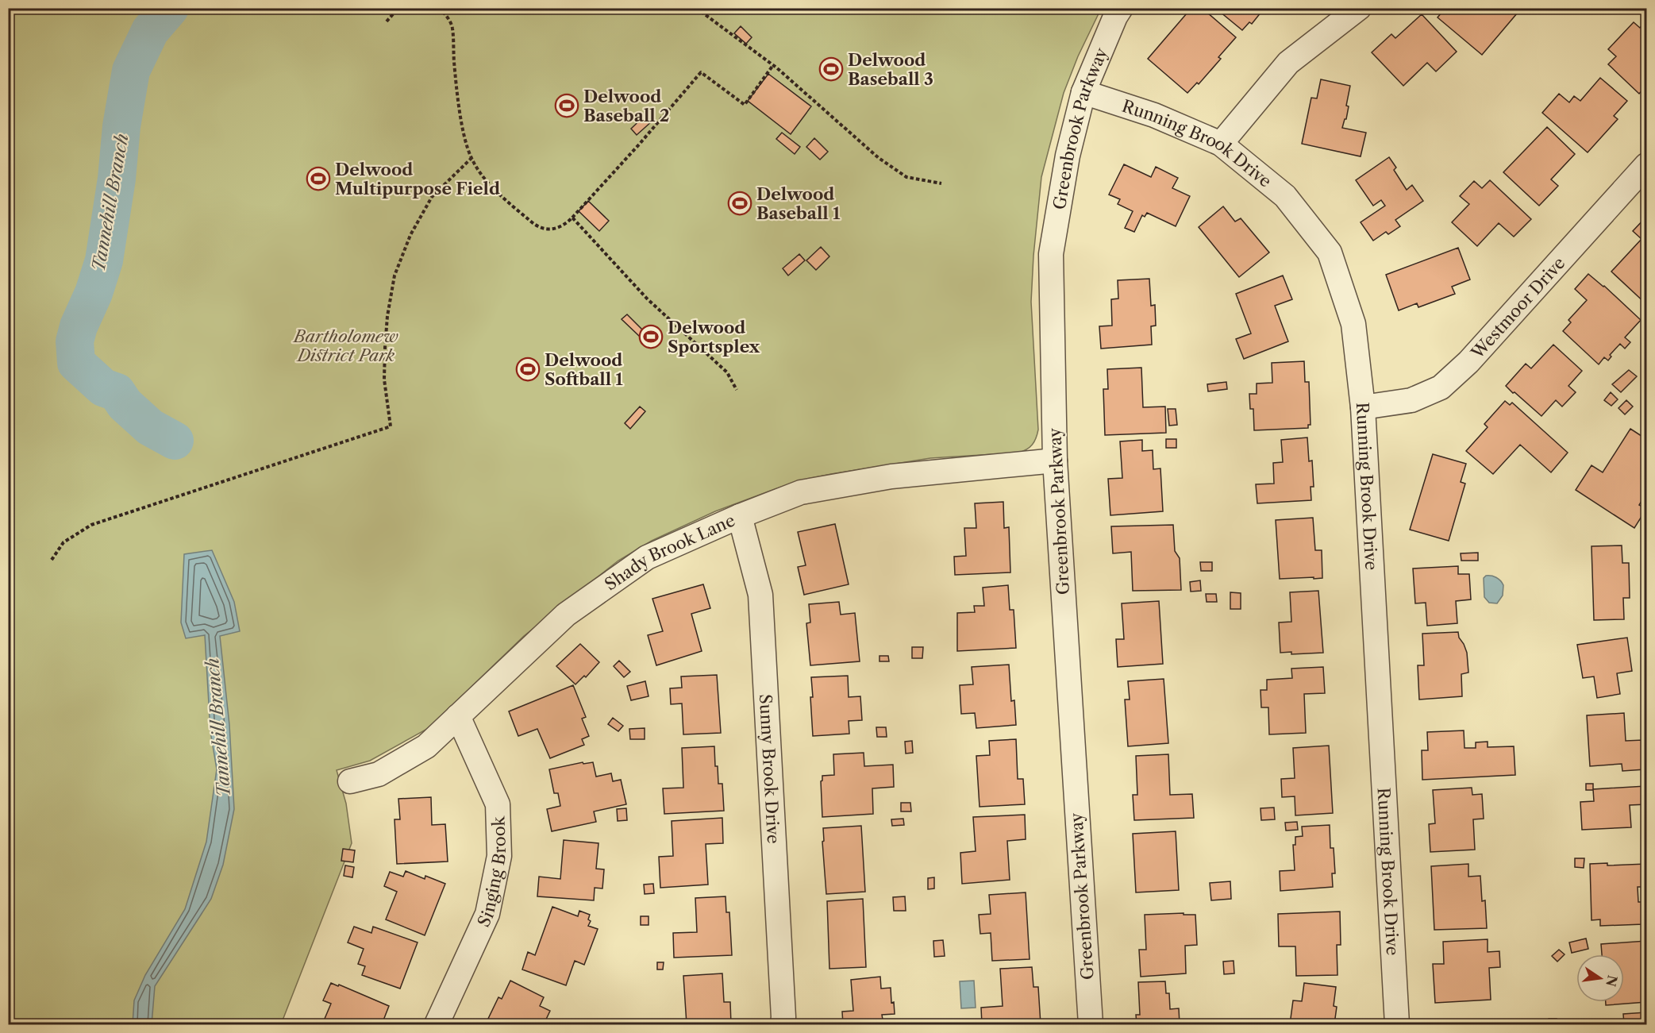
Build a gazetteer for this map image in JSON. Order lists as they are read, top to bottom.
{
  "streets": {
    "street": [
      "Greenbrook Parkway",
      "Running Brook Drive",
      "Westmoor Drive",
      "Shady Brook Lane",
      "Sunny Brook Drive",
      "Singing Brook"
    ]
  },
  "crossings": [
    ["Greenbrook Parkway", "Running Brook Drive"],
    ["Greenbrook Parkway", "Shady Brook Lane"],
    ["Running Brook Drive", "Westmoor Drive"],
    ["Shady Brook Lane", "Sunny Brook Drive"],
    ["Shady Brook Lane", "Singing Brook"]
  ],
  "water": ["Tannehill Branch"],
  "parks": ["Bartholomew District Park"],
  "places": {
    "sports": [
      "Delwood Baseball 3",
      "Delwood Baseball 2",
      "Delwood Multipurpose Field",
      "Delwood Baseball 1",
      "Delwood Sportsplex",
      "Delwood Softball 1"
    ]
  },
  "north": "right"
}
